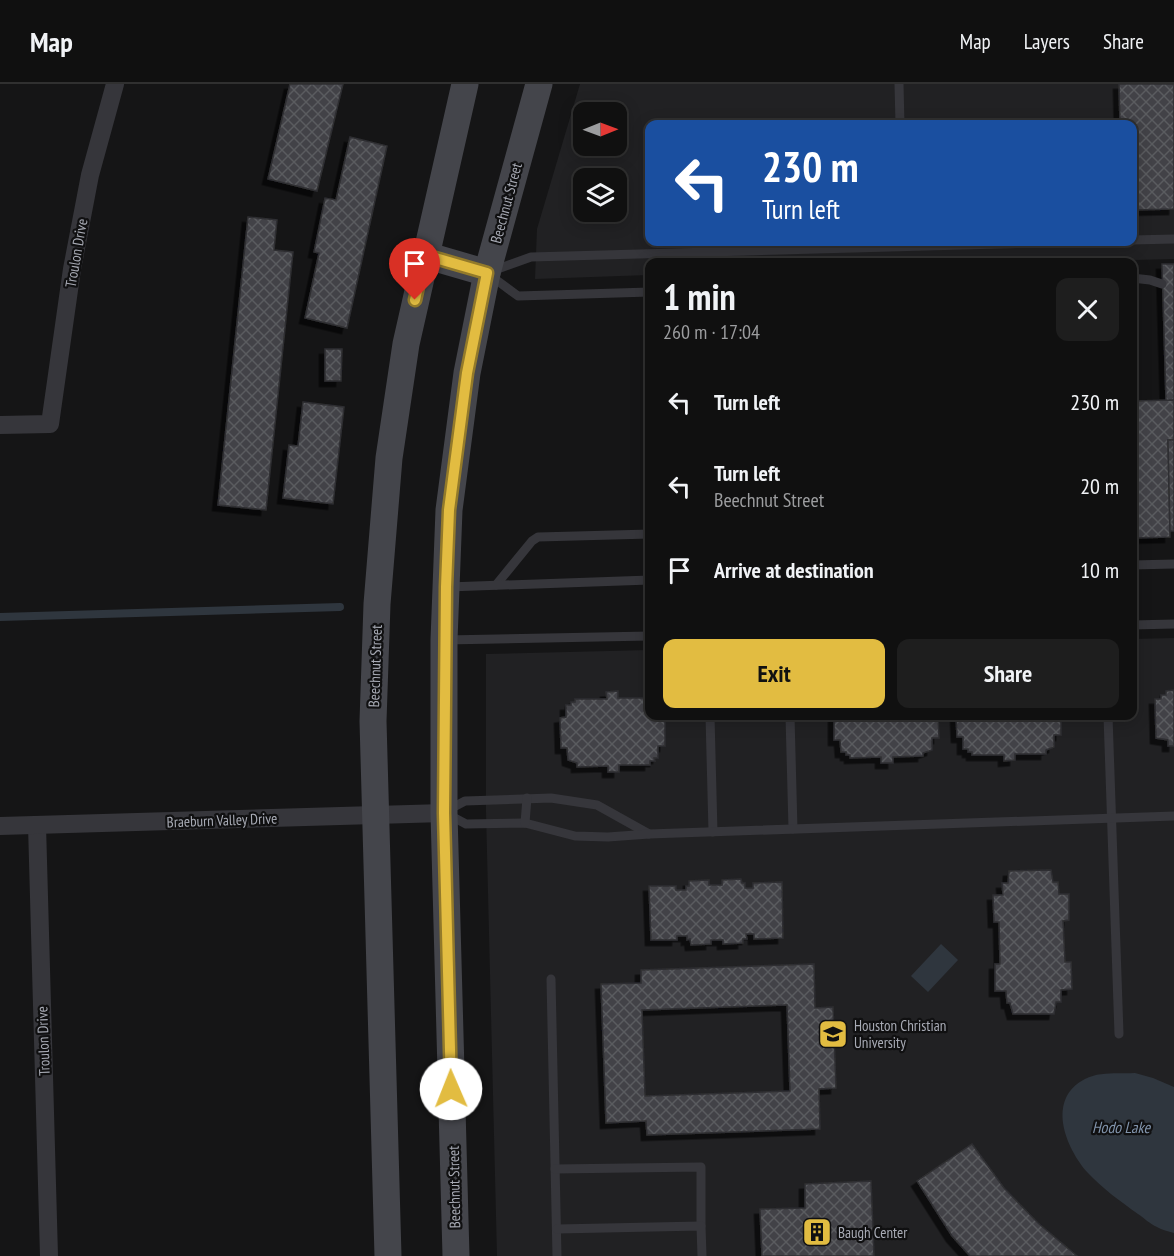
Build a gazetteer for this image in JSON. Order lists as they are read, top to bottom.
{
  "streets": {
    "main road": ["Beechnut Street"],
    "street": ["Troulon Drive", "Braeburn Valley Drive"]
  },
  "crossings": [
    ["Beechnut Street", "Braeburn Valley Drive"],
    ["Troulon Drive", "Braeburn Valley Drive"]
  ],
  "water": ["Hodo Lake"],
  "places": {
    "school or university": ["Houston Christian University"],
    "building": ["Baugh Center"]
  },
  "north": "right",
  "page": {
    "header": "Map",
    "nav": ["Map", "Layers", "Share"],
    "turn": ["230 m", "Turn left"],
    "heading": ["1 min", "260 m · 17:04"],
    "list": [
      {
        "name": "Turn left",
        "value": "230 m"
      },
      {
        "name": "Turn left",
        "note": "Beechnut Street",
        "value": "20 m"
      },
      {
        "name": "Arrive at destination",
        "value": "10 m"
      }
    ],
    "buttons": ["Exit", "Share"]
  }
}
